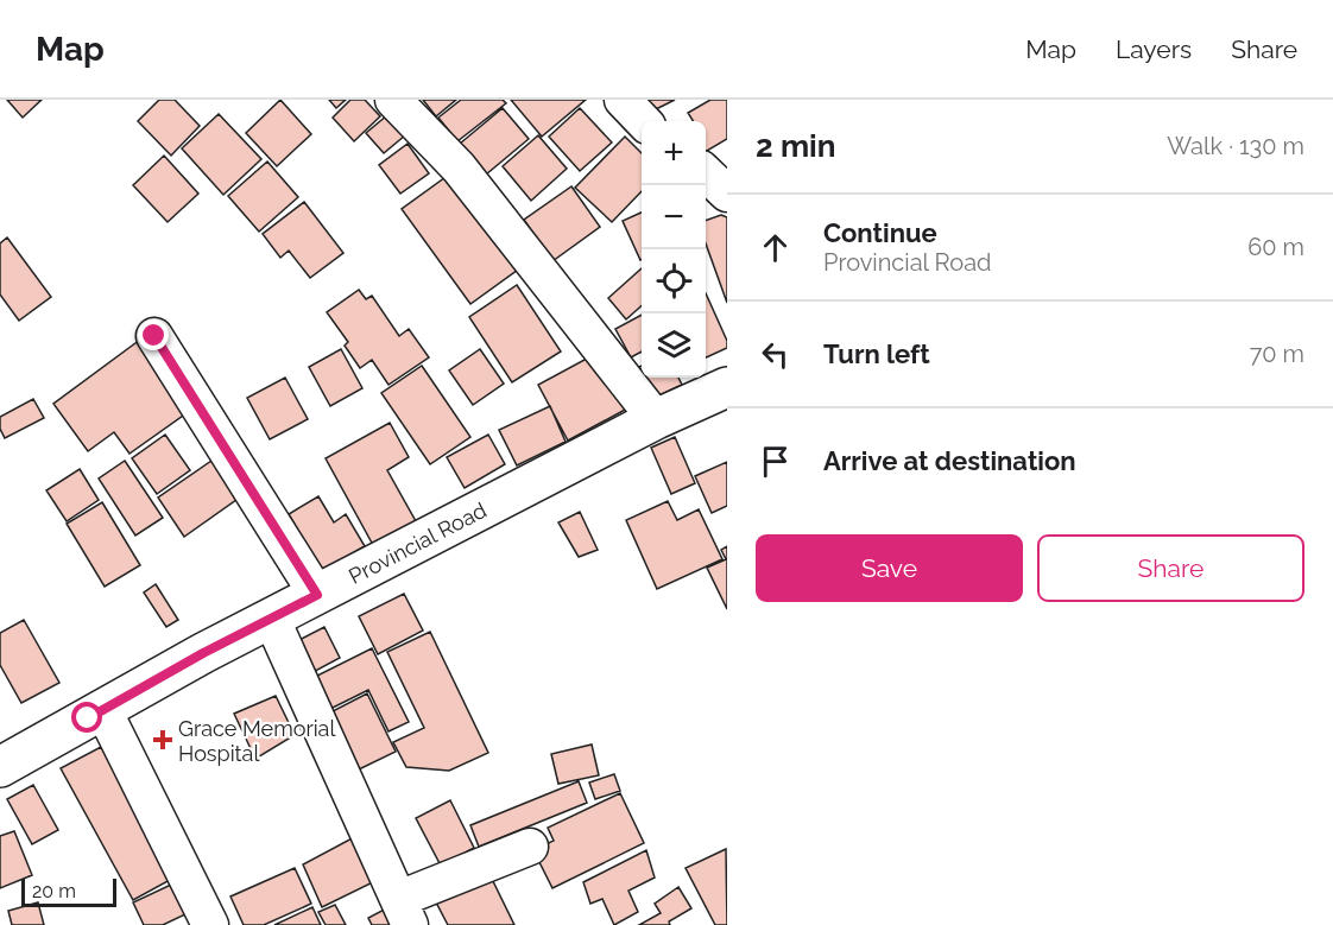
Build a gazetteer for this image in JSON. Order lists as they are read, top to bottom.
{
  "streets": {
    "main road": ["Provincial Road"]
  },
  "places": {
    "health": ["Grace Memorial Hospital"]
  },
  "scale_bar": "20 m",
  "page": {
    "header": "Map",
    "nav": ["Map", "Layers", "Share"],
    "heading": ["2 min", "Walk · 130 m"],
    "map_buttons": ["+", "−"],
    "list": [
      ["Continue", "Provincial Road", "60 m"],
      ["Turn left", "70 m"],
      "Arrive at destination"
    ],
    "buttons": ["Save", "Share"],
    "scale": "20 m"
  }
}
